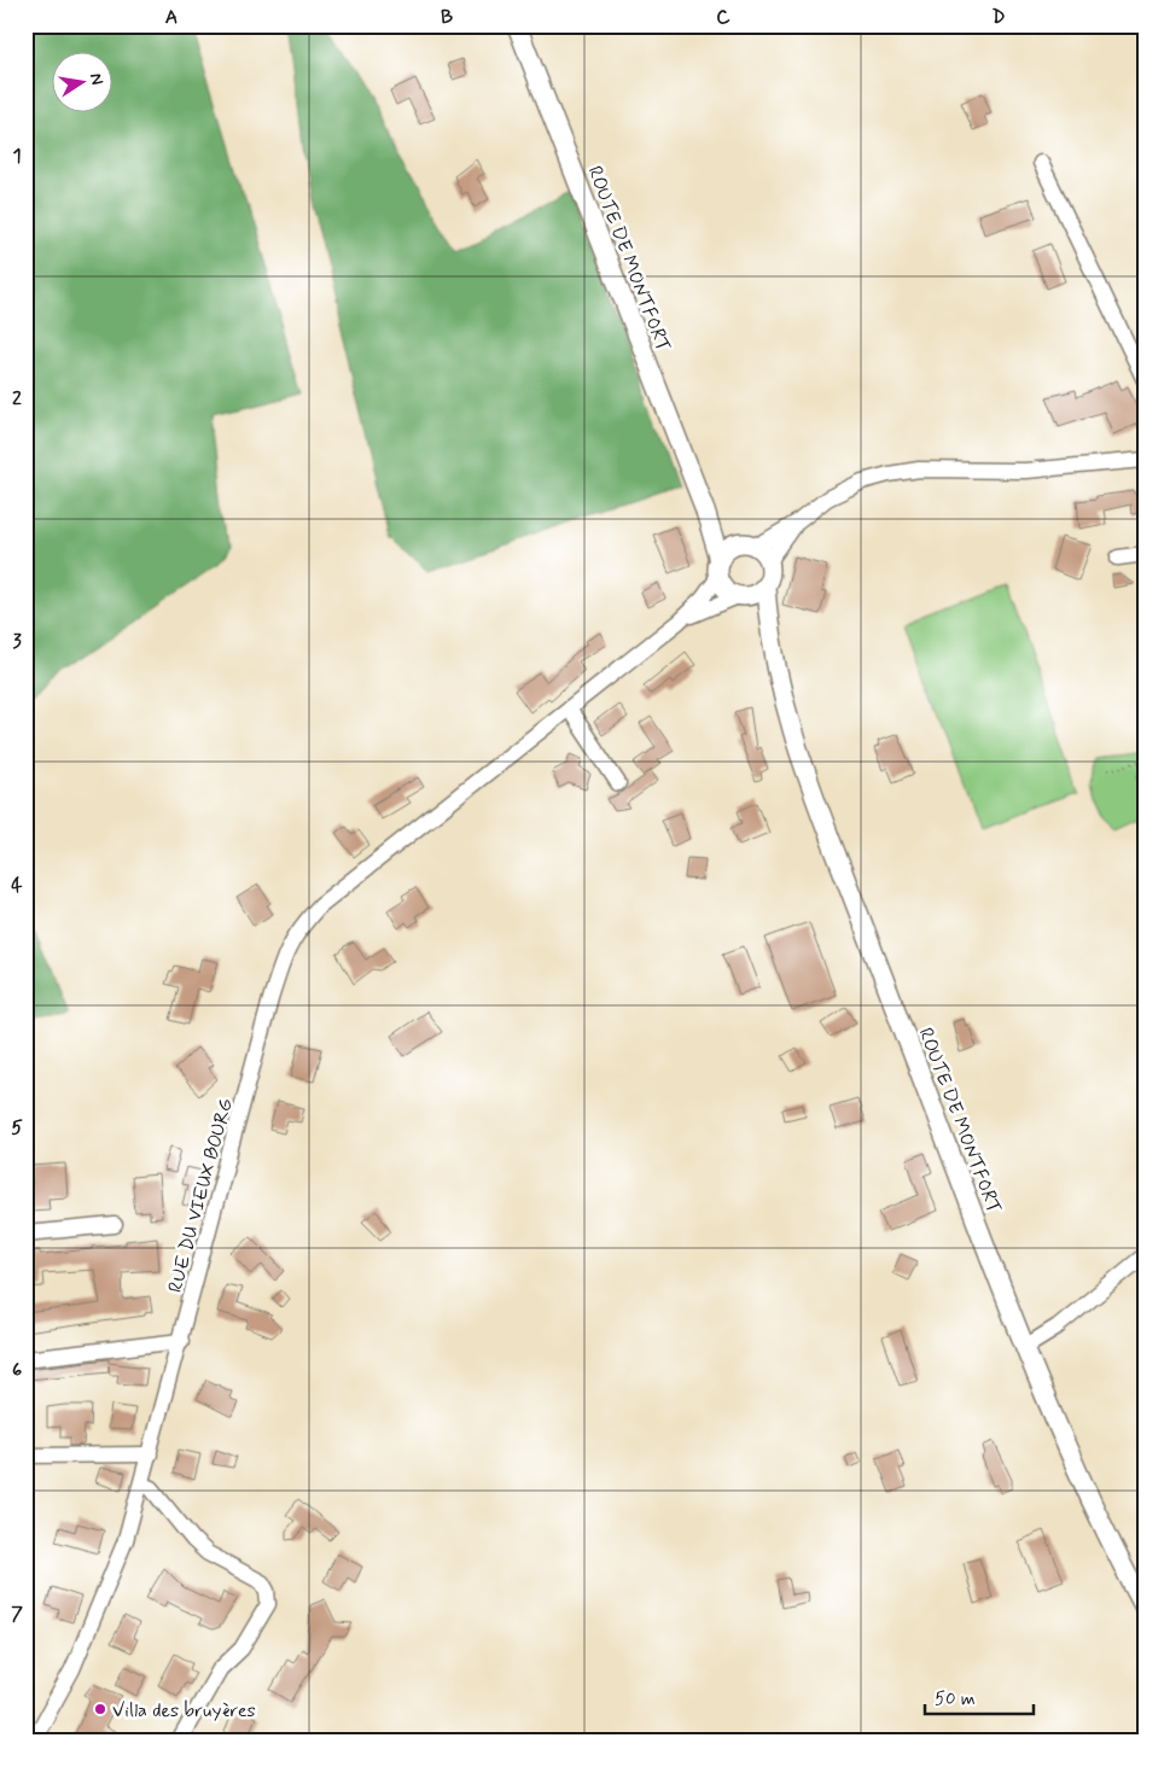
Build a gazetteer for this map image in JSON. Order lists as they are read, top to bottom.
{
  "streets": {
    "main road": ["ROUTE DE MONTFORT"],
    "street": ["RUE DU VIEUX BOURG"]
  },
  "places": ["Villa des bruyères"],
  "scale_bar": "50 m",
  "north": "right",
  "grid": {
    "columns": [
      "A",
      "B",
      "C",
      "D"
    ],
    "rows": [
      "1",
      "2",
      "3",
      "4",
      "5",
      "6",
      "7"
    ]
  }
}
